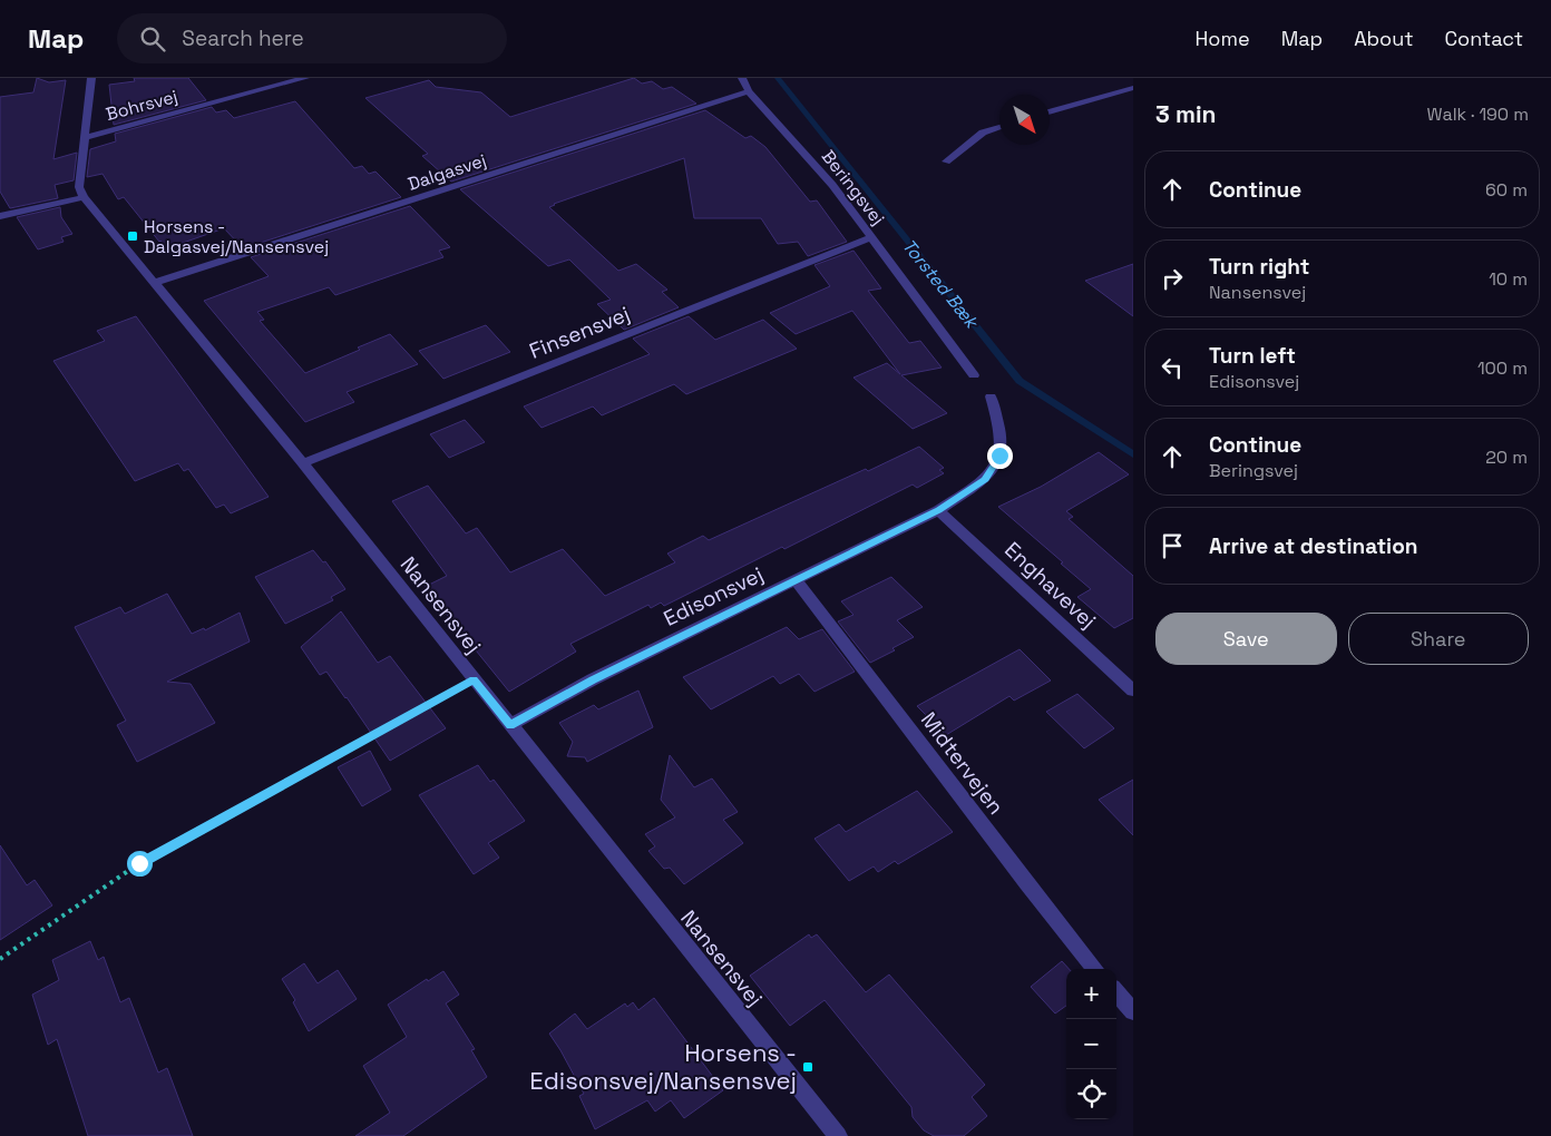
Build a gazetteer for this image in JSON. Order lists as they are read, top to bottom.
{
  "streets": {
    "street": [
      "Bohrsvej",
      "Dalgasvej",
      "Beringsvej",
      "Finsensvej",
      "Enghavevej",
      "Edisonsvej",
      "Nansensvej",
      "Midtervejen"
    ]
  },
  "crossings": [
    ["Dalgasvej", "Beringsvej"],
    ["Dalgasvej", "Nansensvej"],
    ["Beringsvej", "Finsensvej"],
    ["Finsensvej", "Nansensvej"],
    ["Enghavevej", "Edisonsvej"],
    ["Edisonsvej", "Nansensvej"],
    ["Edisonsvej", "Midtervejen"]
  ],
  "water": ["Torsted Bæk"],
  "places": {
    "transit": ["Horsens - Dalgasvej/Nansensvej", "Horsens - Edisonsvej/Nansensvej"]
  },
  "north": "bottom right",
  "page": {
    "header": "Map",
    "search": "Search here",
    "nav": [
      "Home",
      "Map",
      "About",
      "Contact"
    ],
    "heading": ["3 min", "Walk · 190 m"],
    "list": [
      ["Continue", "60 m"],
      ["Turn right", "Nansensvej", "10 m"],
      ["Turn left", "Edisonsvej", "100 m"],
      ["Continue", "Beringsvej", "20 m"],
      "Arrive at destination"
    ],
    "buttons": ["Save", "Share"],
    "map_buttons": ["+", "−"]
  }
}
